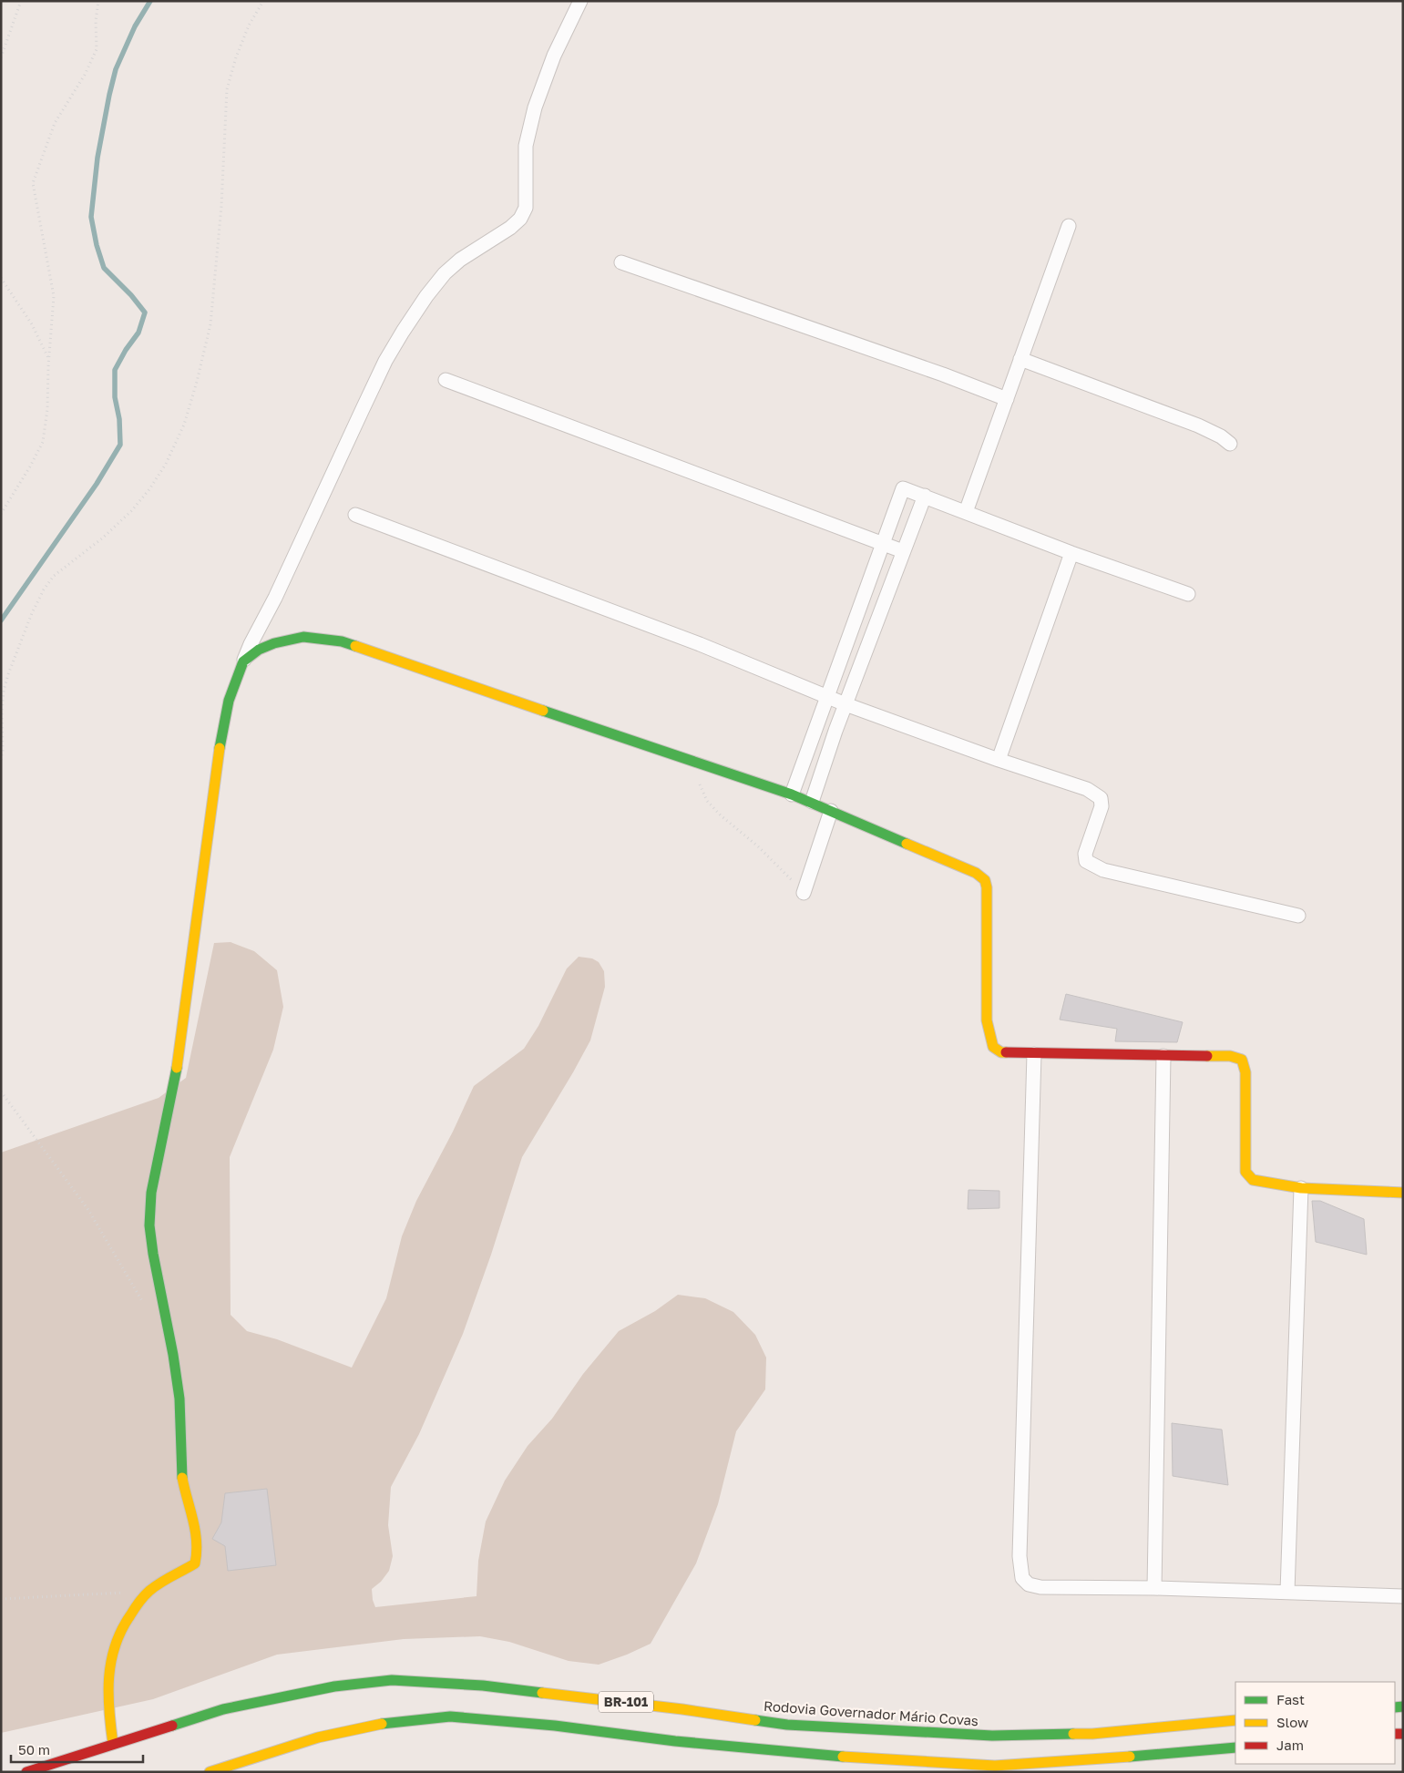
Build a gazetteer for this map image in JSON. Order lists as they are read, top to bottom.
{
  "streets": {
    "main road": ["BR-101", "Rodovia Governador Mário Covas"]
  },
  "legend": ["Fast", "Slow", "Jam"],
  "scale_bar": "50 m"
}
